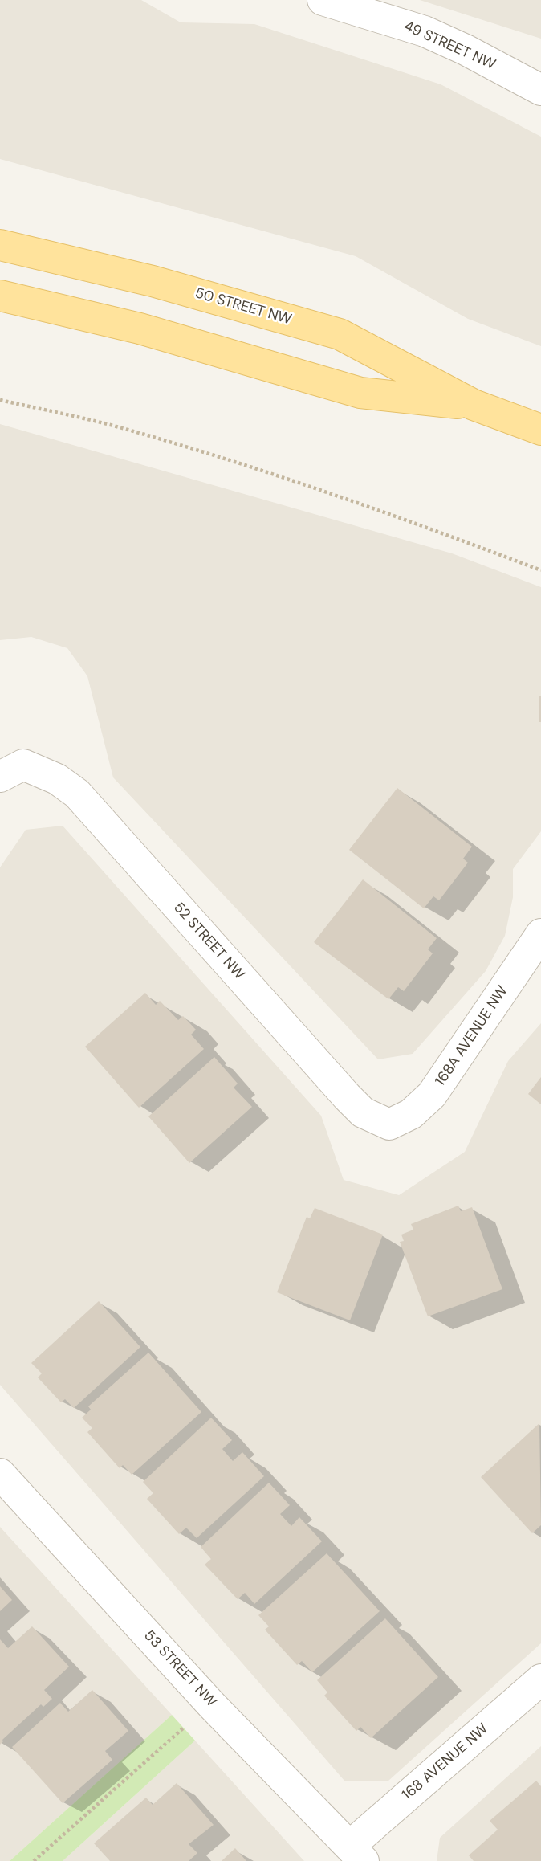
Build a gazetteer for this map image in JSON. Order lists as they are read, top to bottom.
{
  "streets": {
    "main road": ["50 STREET NW"],
    "street": [
      "49 STREET NW",
      "52 STREET NW",
      "168A AVENUE NW",
      "53 STREET NW",
      "168 AVENUE NW"
    ]
  },
  "crossings": [
    ["52 STREET NW", "168A AVENUE NW"],
    ["53 STREET NW", "168 AVENUE NW"]
  ]
}
